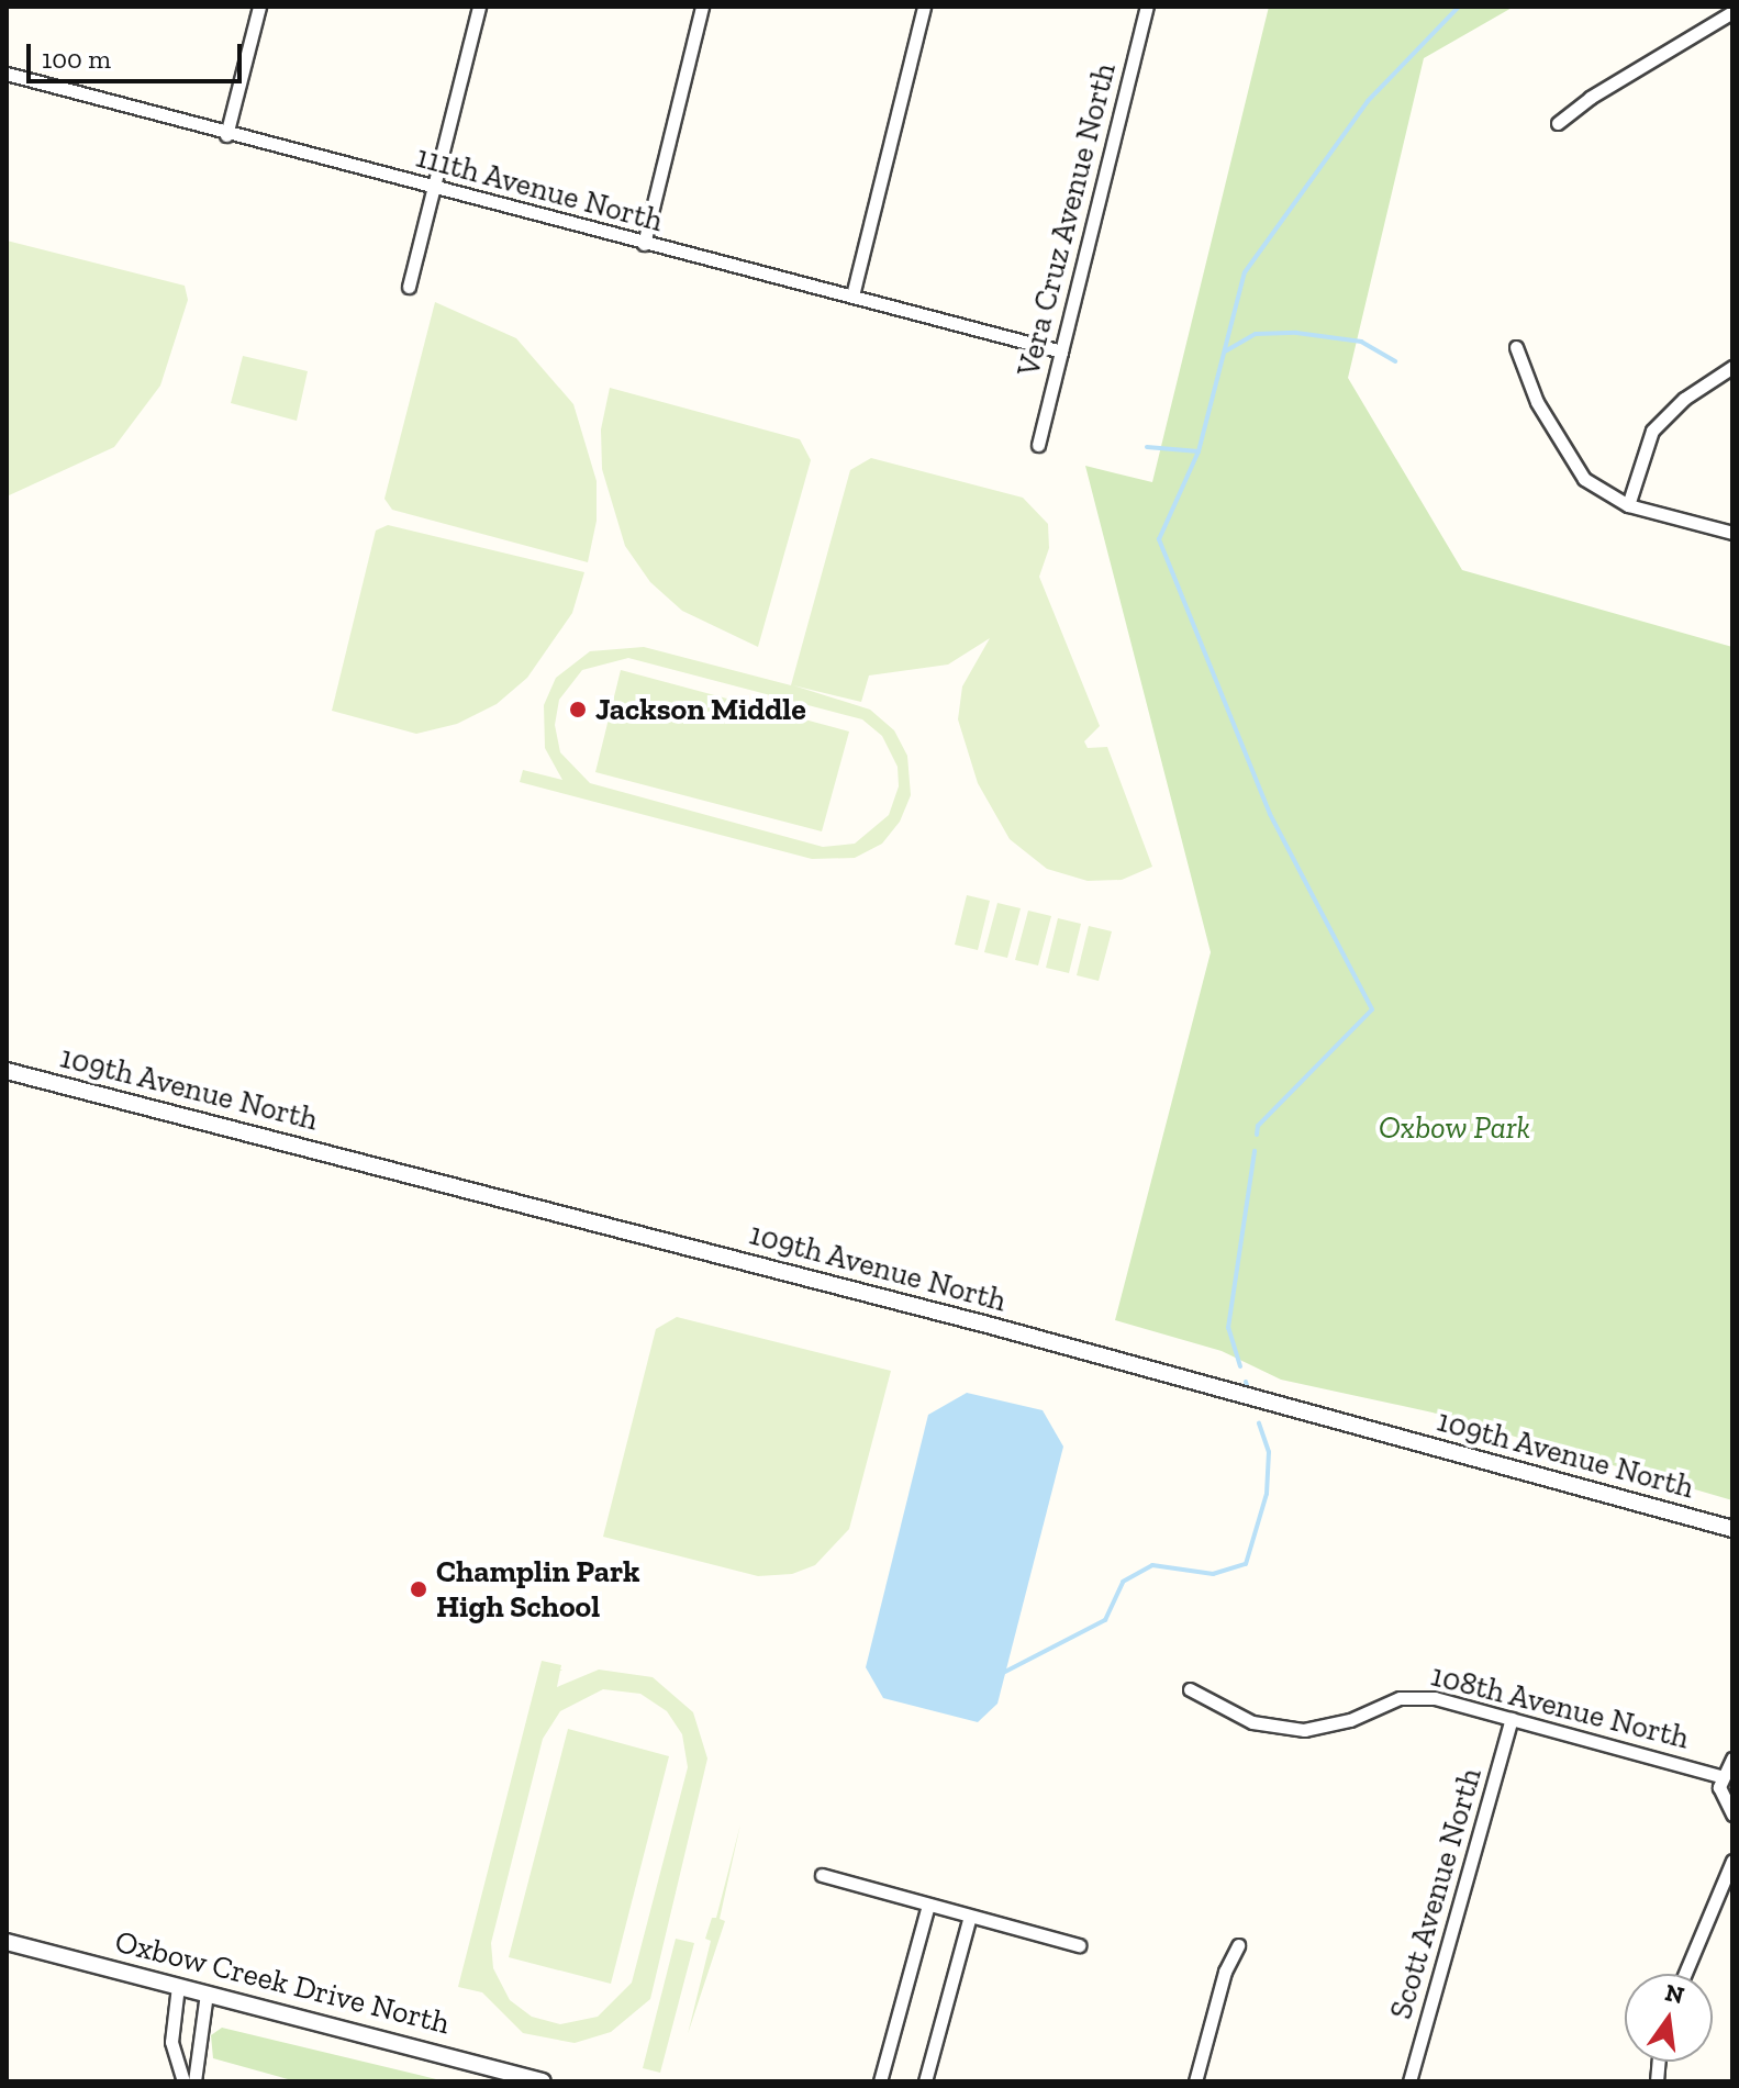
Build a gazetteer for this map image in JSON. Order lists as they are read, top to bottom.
{
  "streets": {
    "street": [
      "111th Avenue North",
      "Vera Cruz Avenue North",
      "109th Avenue North",
      "108th Avenue North",
      "Scott Avenue North",
      "Oxbow Creek Drive North"
    ]
  },
  "crossings": [
    ["111th Avenue North", "Vera Cruz Avenue North"],
    ["108th Avenue North", "Scott Avenue North"]
  ],
  "parks": ["Oxbow Park"],
  "places": ["Jackson Middle", "Champlin Park High School"],
  "scale_bar": "100 m",
  "north": "top"
}
